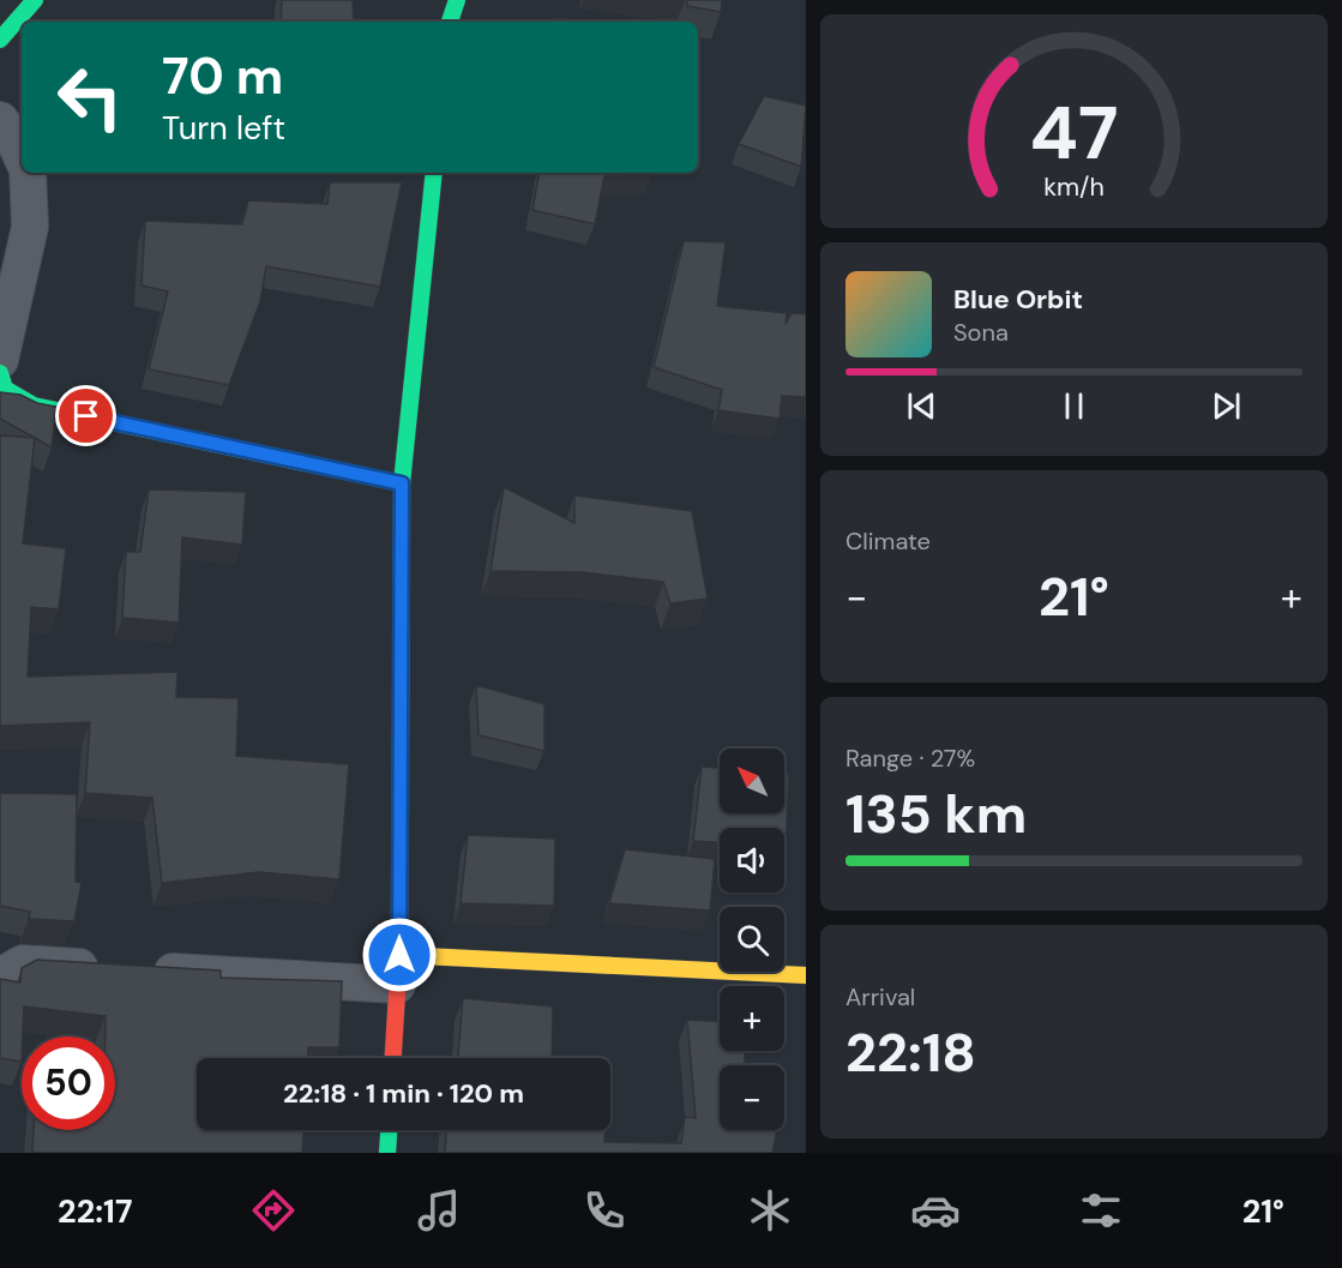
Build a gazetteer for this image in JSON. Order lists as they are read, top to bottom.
{
  "north": "top left",
  "page": {
    "turn": ["70 m", "Turn left"],
    "song": ["Blue Orbit", "Sona"],
    "tile": [
      "Climate",
      ["Range · 27%", "135 km"],
      ["Arrival", "22:18"]
    ],
    "heat": ["−", "21°", "+"],
    "map_buttons": ["+", "−"],
    "limit": "50",
    "trip": "22:18 · 1 min · 120 m",
    "tabs": ["22:17", "21°"],
    "gauge": ["47", "km/h"]
  }
}
